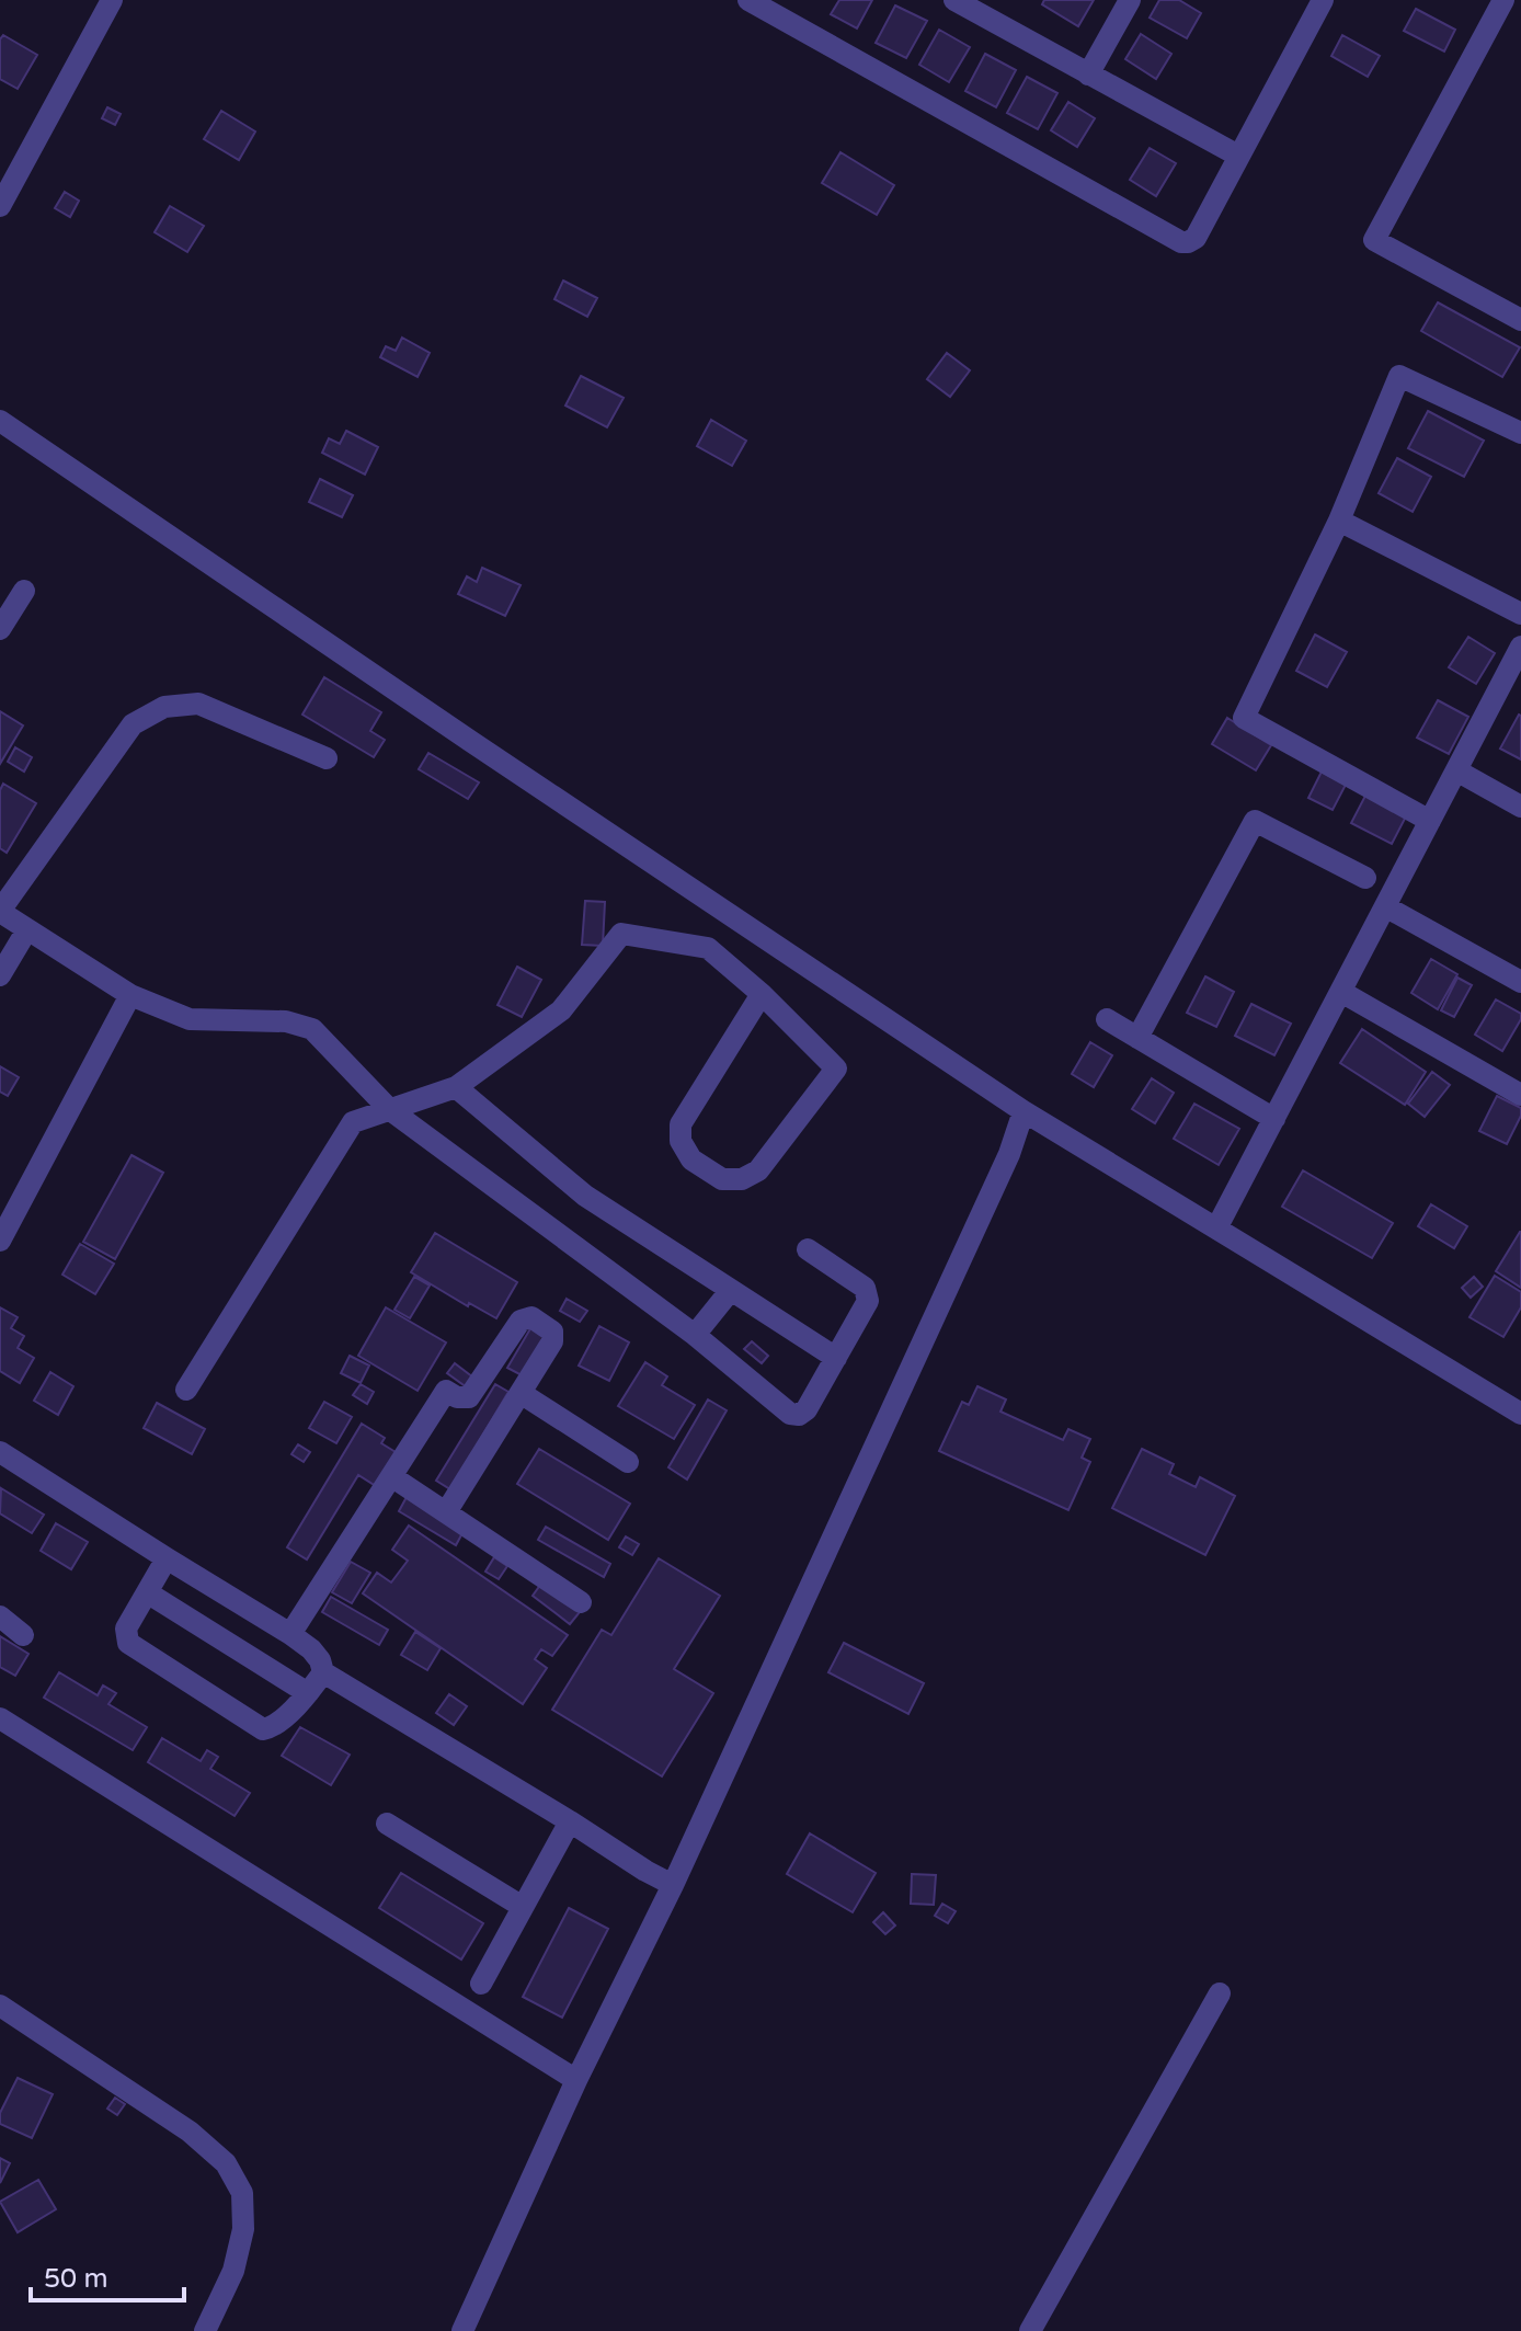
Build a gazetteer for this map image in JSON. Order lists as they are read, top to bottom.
{
  "scale_bar": "50 m"
}
